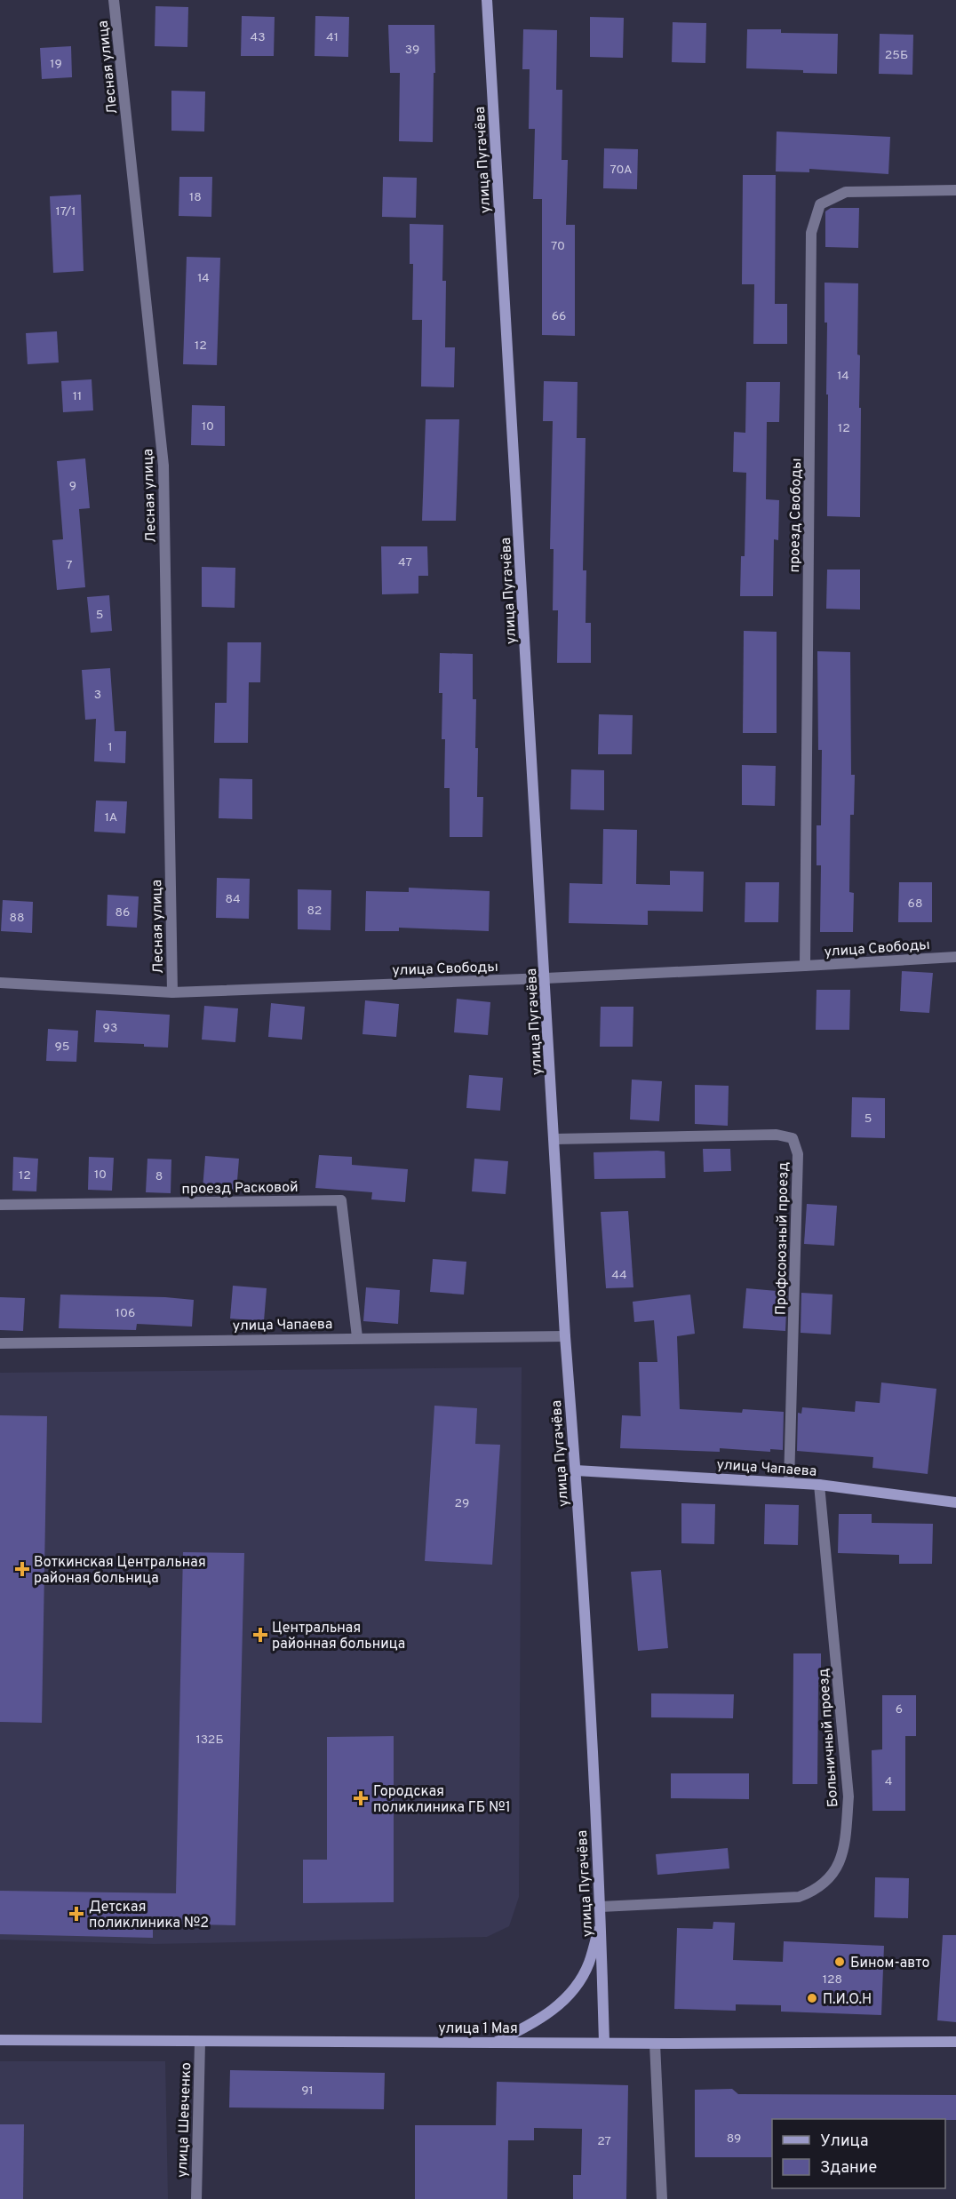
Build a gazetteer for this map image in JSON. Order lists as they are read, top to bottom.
{
  "streets": {
    "main road": ["улица Пугачёва", "улица Чапаева", "улица 1 Мая"],
    "street": [
      "Лесная улица",
      "проезд Свободы",
      "улица Свободы",
      "проезд Расковой",
      "Профсоюзный проезд",
      "Больничный проезд",
      "улица Шевченко"
    ]
  },
  "crossings": [
    ["Лесная улица", "улица Свободы"],
    ["улица Пугачёва", "улица Свободы"],
    ["улица Пугачёва", "Профсоюзный проезд"],
    ["улица Пугачёва", "улица Чапаева"],
    ["улица Пугачёва", "Больничный проезд"],
    ["улица Пугачёва", "улица 1 Мая"],
    ["проезд Свободы", "улица Свободы"],
    ["проезд Расковой", "улица Чапаева"],
    ["Профсоюзный проезд", "улица Чапаева"],
    ["улица Чапаева", "Больничный проезд"],
    ["улица 1 Мая", "улица Шевченко"]
  ],
  "places": {
    "health": [
      "Воткинская Центральная районая больница",
      "Центральная районная больница",
      "Городская поликлиника ГБ №1",
      "Детская поликлиника №2"
    ],
    "other": ["Бином-авто", "П.И.О.Н"]
  },
  "house_numbers": [
    "43",
    "41",
    "39",
    "25Б",
    "19",
    "70А",
    "18",
    "17/1",
    "70",
    "14",
    "66",
    "12",
    "14",
    "11",
    "10",
    "12",
    "9",
    "47",
    "7",
    "5",
    "3",
    "1",
    "1А",
    "84",
    "68",
    "82",
    "86",
    "88",
    "93",
    "95",
    "5",
    "10",
    "12",
    "8",
    "44",
    "106",
    "29",
    "6",
    "132Б",
    "4",
    "128",
    "91",
    "89",
    "27"
  ],
  "legend": ["Улица", "Здание"]
}
